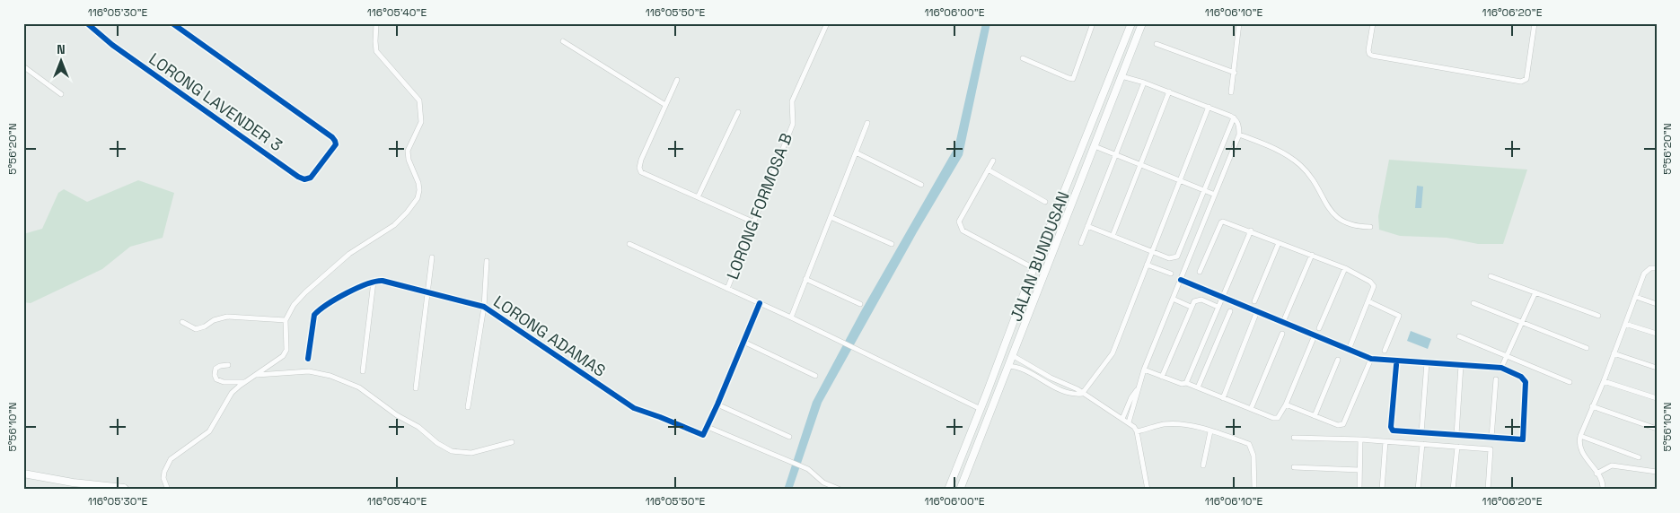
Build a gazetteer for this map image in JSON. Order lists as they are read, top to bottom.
{
  "streets": {
    "main road": ["JALAN BUNDUSAN"],
    "street": ["LORONG LAVENDER 3", "LORONG FORMOSA B", "LORONG ADAMAS"]
  },
  "north": "top",
  "coordinates": [
    "116°05'30\"E",
    "116°05'40\"E",
    "116°05'50\"E",
    "116°06'00\"E",
    "116°06'10\"E",
    "116°06'20\"E",
    "5°56'20\"N",
    "5°56'10\"N"
  ]
}
